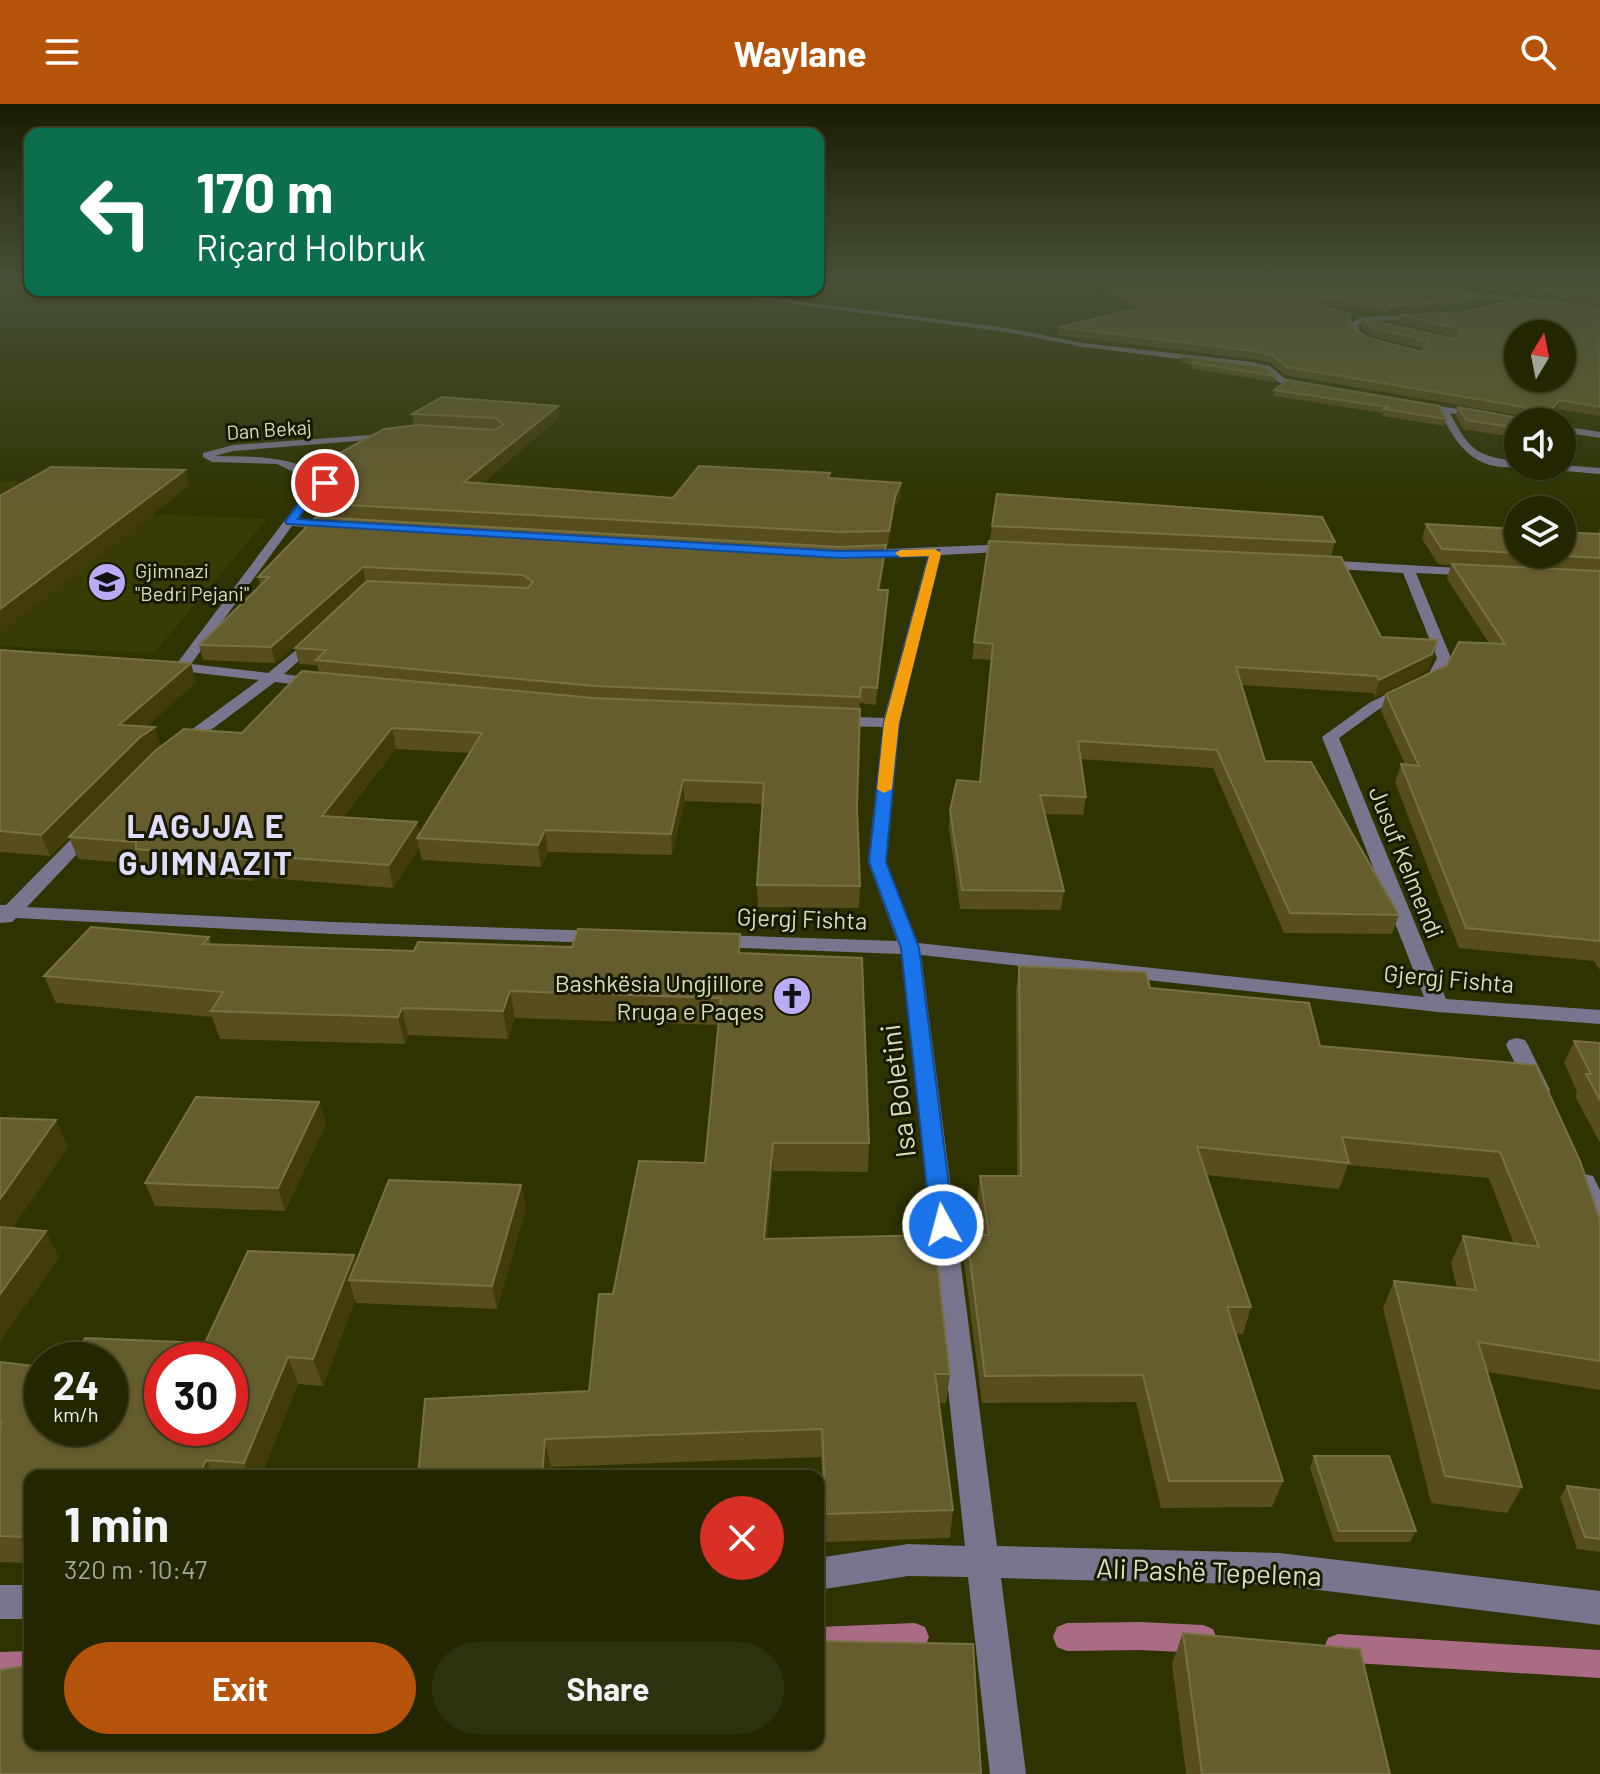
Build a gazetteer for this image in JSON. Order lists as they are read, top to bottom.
{
  "streets": {
    "street": [
      "Dan Bekaj",
      "Jusuf Kelmendi",
      "Gjergj Fishta",
      "Isa Boletini",
      "Ali Pashë Tepelena"
    ]
  },
  "crossings": [
    ["Jusuf Kelmendi", "Gjergj Fishta"],
    ["Gjergj Fishta", "Isa Boletini"],
    ["Isa Boletini", "Ali Pashë Tepelena"]
  ],
  "districts": ["LAGJJA E GJIMNAZIT"],
  "places": {
    "school or university": ["Gjimnazi \"Bedri Pejani\""],
    "church": ["Bashkësia Ungjillore Rruga e Paqes"]
  },
  "north": "top",
  "page": {
    "header": "Waylane",
    "turn": ["170 m", "Riçard Holbruk"],
    "speed": "24 km/h",
    "limit": "30",
    "heading": ["1 min", "320 m · 10:47"],
    "buttons": ["Exit", "Share"]
  }
}
